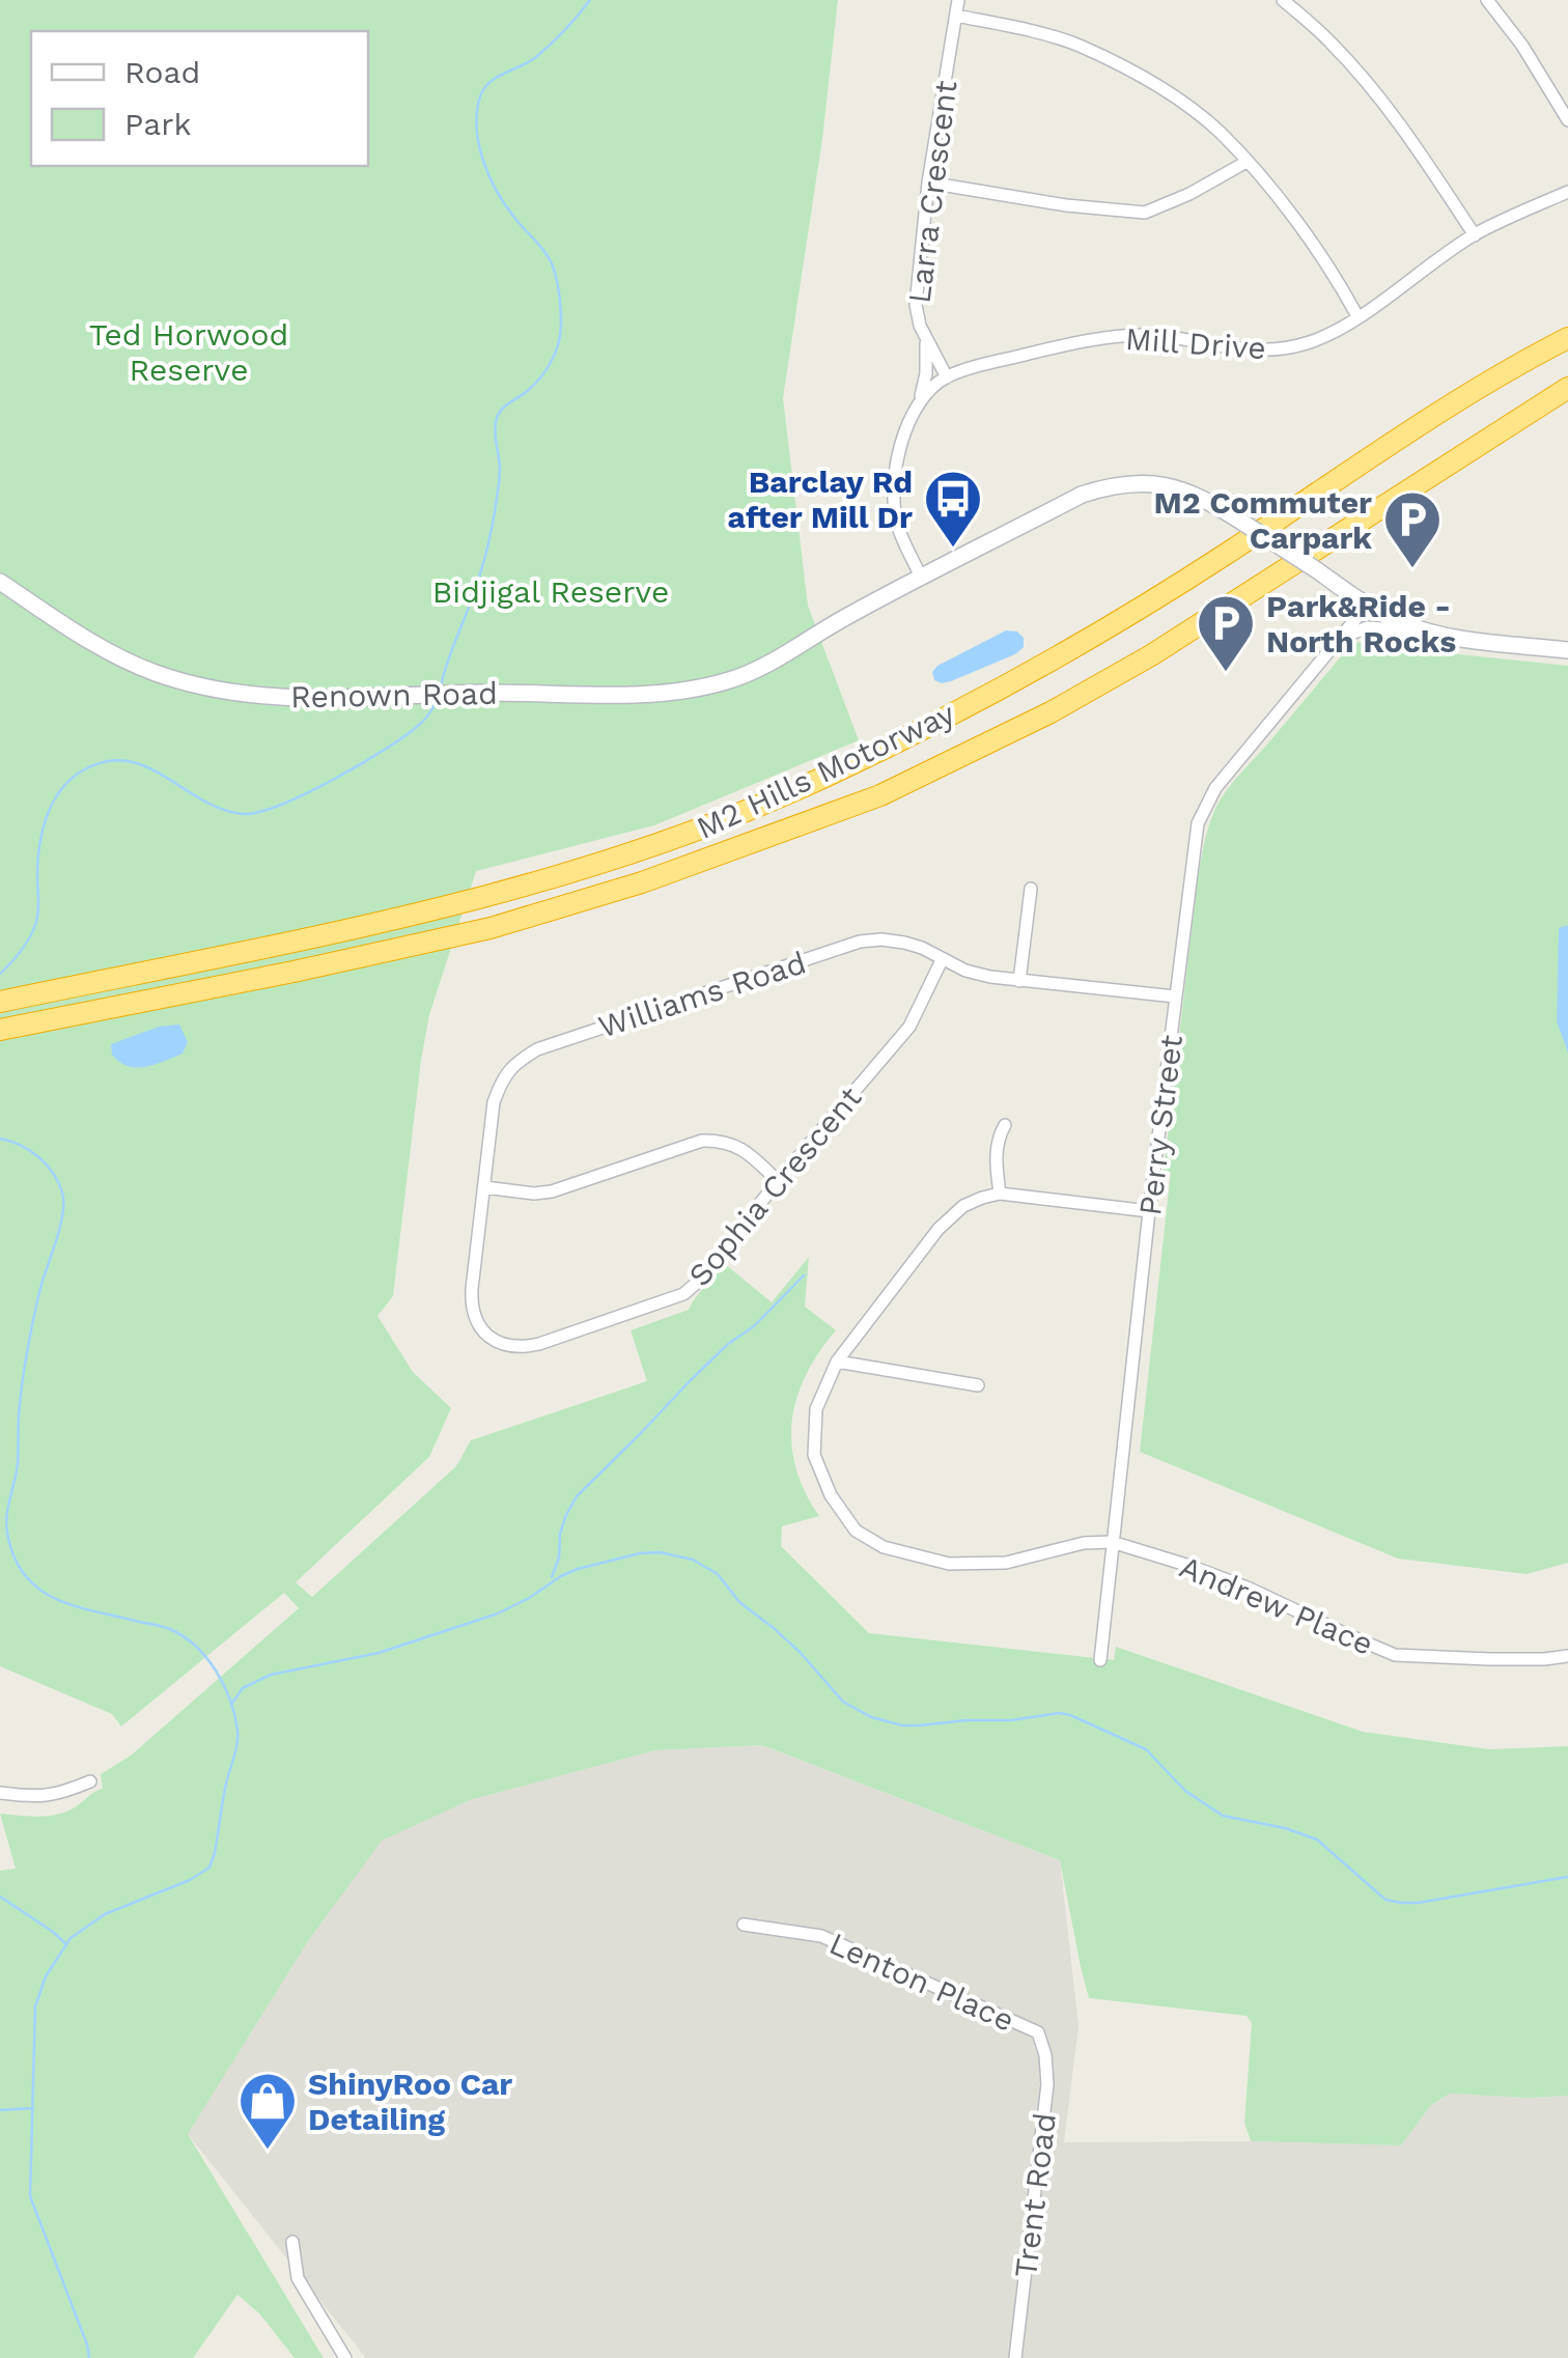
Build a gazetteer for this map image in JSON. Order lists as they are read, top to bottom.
{
  "streets": {
    "highway": ["M2 Hills Motorway"],
    "main road": ["Renown Road"],
    "street": [
      "Larra Crescent",
      "Mill Drive",
      "Williams Road",
      "Perry Street",
      "Sophia Crescent",
      "Andrew Place",
      "Lenton Place",
      "Trent Road"
    ]
  },
  "crossings": [
    ["Larra Crescent", "Mill Drive"],
    ["Mill Drive", "Renown Road"],
    ["Renown Road", "Perry Street"],
    ["Williams Road", "Perry Street"],
    ["Williams Road", "Sophia Crescent"],
    ["Perry Street", "Andrew Place"],
    ["Lenton Place", "Trent Road"]
  ],
  "parks": ["Ted Horwood Reserve", "Bidjigal Reserve"],
  "places": {
    "bus stop": ["Barclay Rd after Mill Dr"],
    "parking": ["M2 Commuter Carpark", "Park&Ride - North Rocks"],
    "shop": ["ShinyRoo Car Detailing"]
  },
  "legend": ["Road", "Park"]
}
